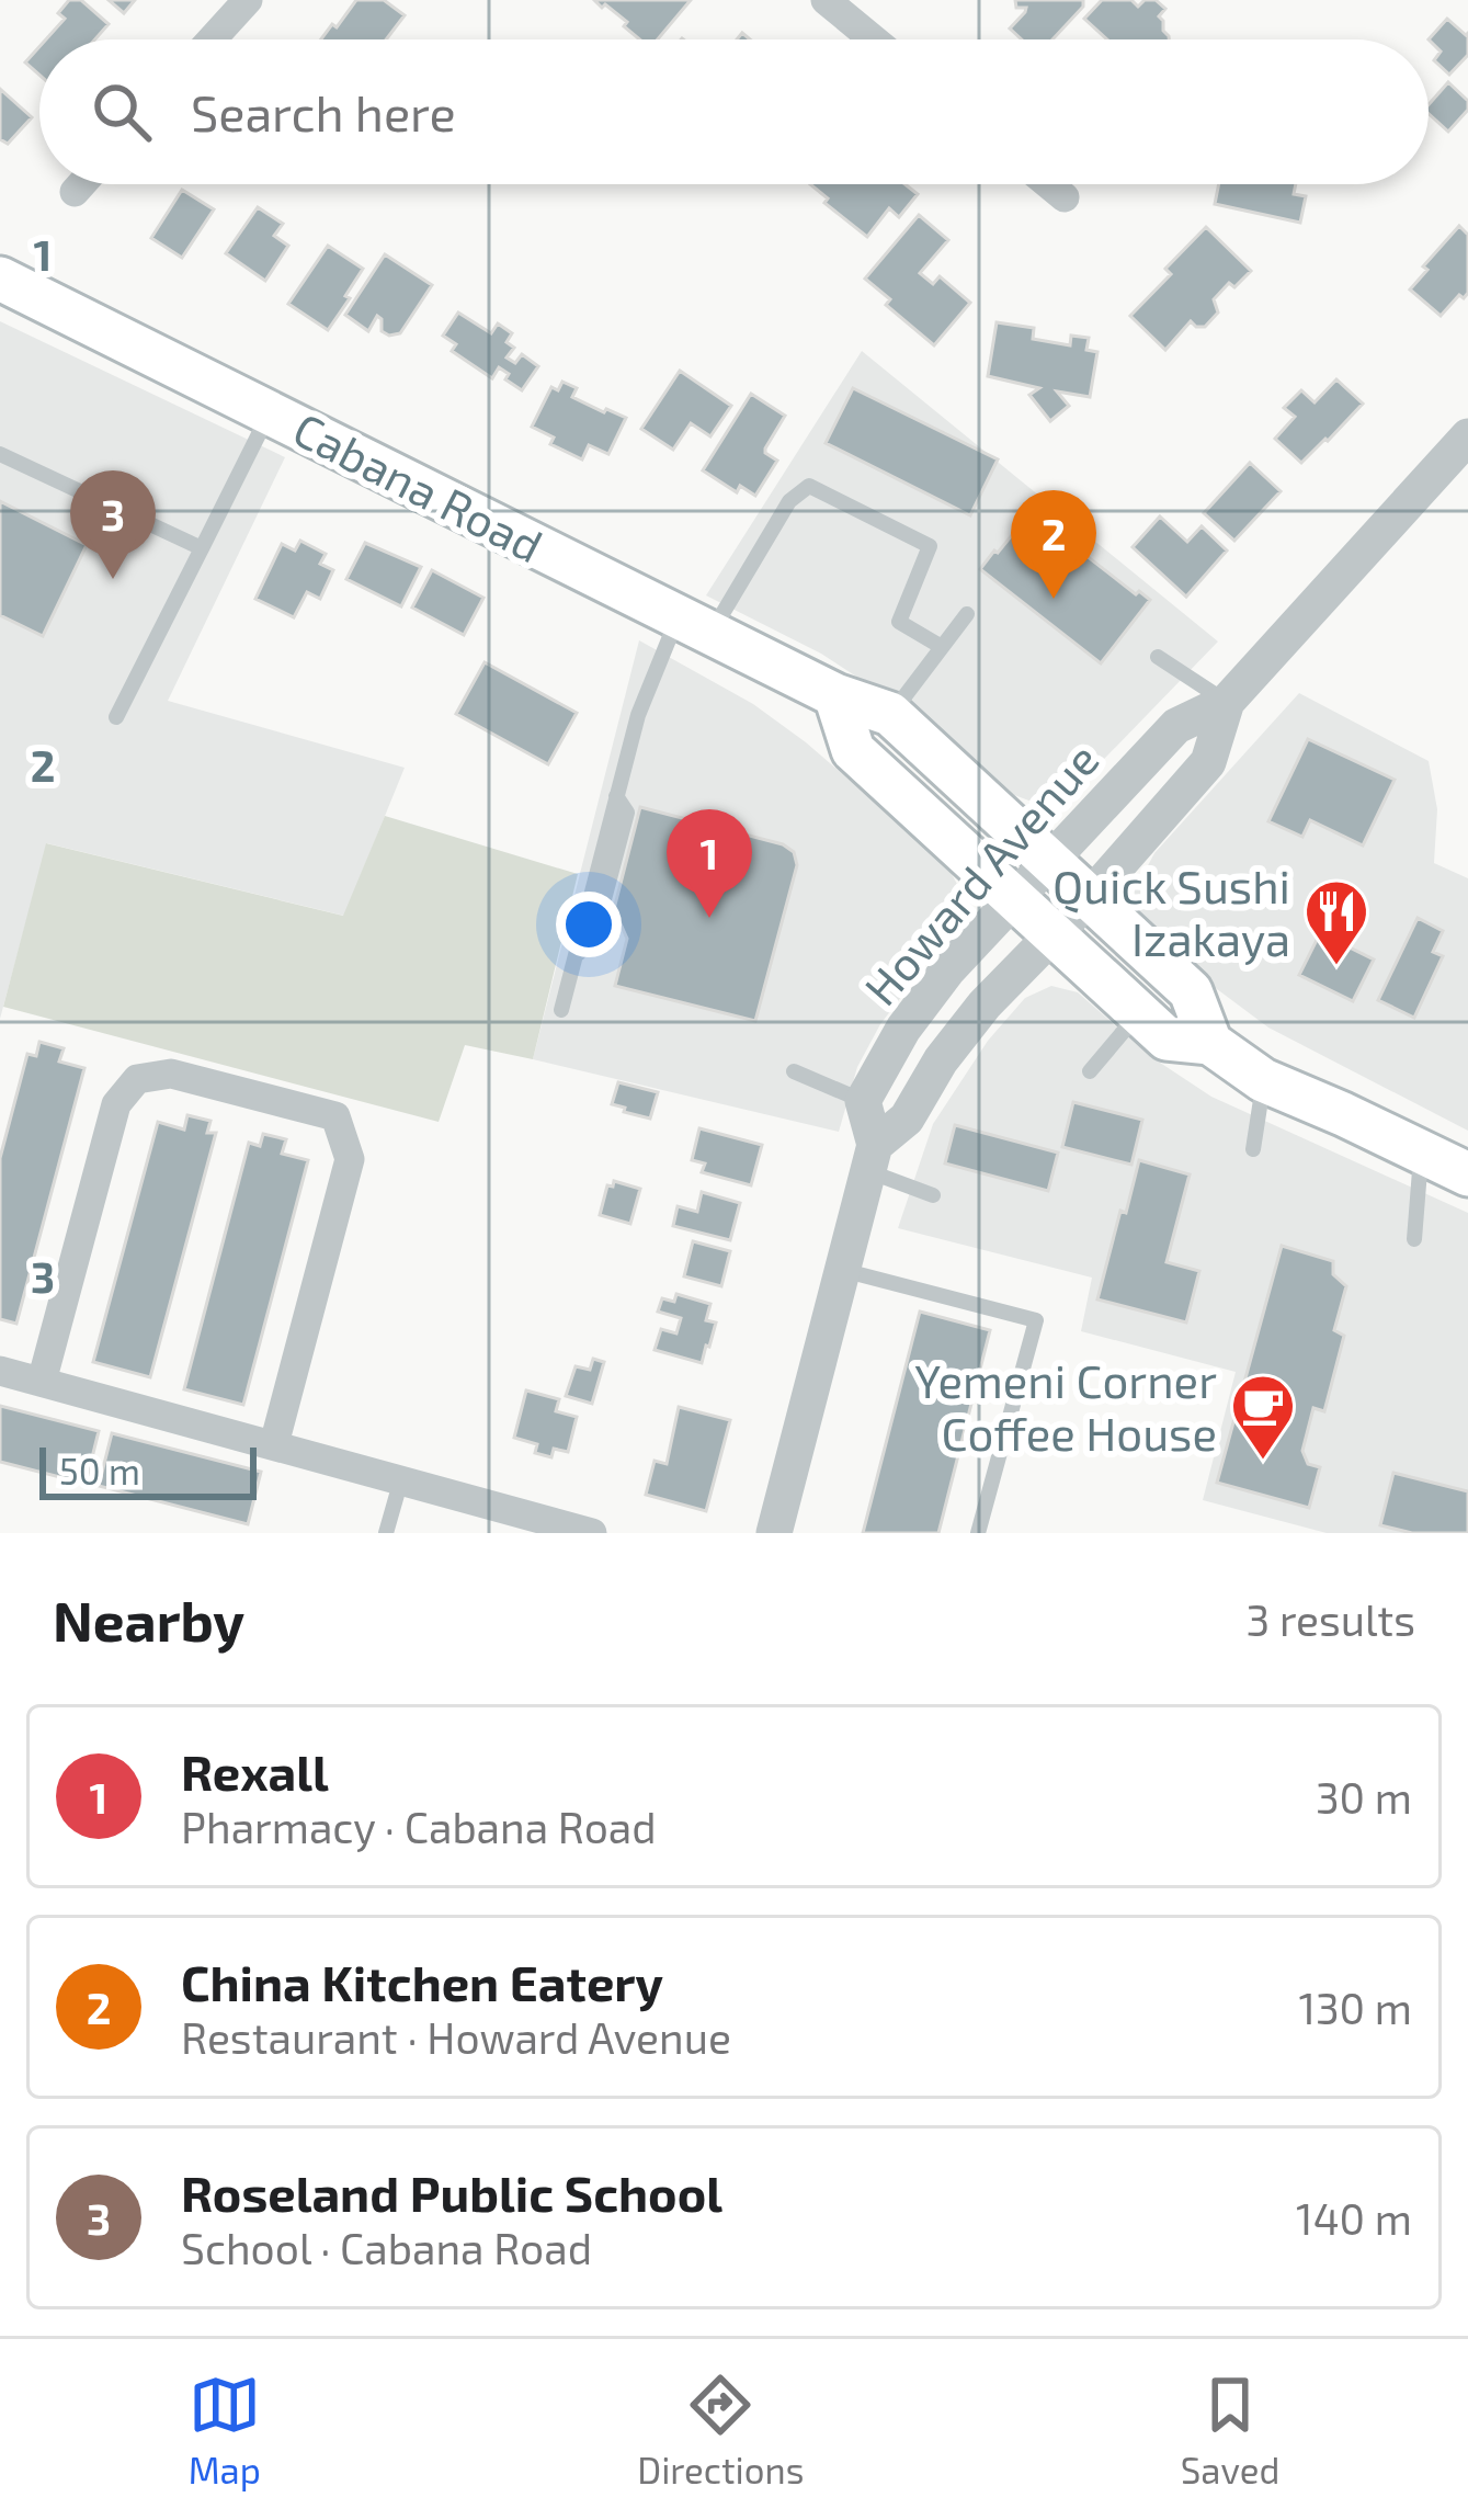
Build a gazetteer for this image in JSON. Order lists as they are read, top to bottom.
{
  "streets": {
    "main road": ["Cabana Road"],
    "street": ["Howard Avenue"]
  },
  "crossings": [
    ["Cabana Road", "Howard Avenue"]
  ],
  "places": {
    "restaurant": ["Quick Sushi Izakaya"],
    "cafe": ["Yemeni Corner Coffee House"]
  },
  "scale_bar": "50 m",
  "page": {
    "search": "Search here",
    "pins": ["3", "2", "1"],
    "scale": "50 m",
    "heading": ["Nearby", "3 results"],
    "list": [
      {
        "mark": "1",
        "name": "Rexall",
        "note": "Pharmacy · Cabana Road",
        "value": "30 m"
      },
      {
        "mark": "2",
        "name": "China Kitchen Eatery",
        "note": "Restaurant · Howard Avenue",
        "value": "130 m"
      },
      {
        "mark": "3",
        "name": "Roseland Public School",
        "note": "School · Cabana Road",
        "value": "140 m"
      }
    ],
    "nav": ["Map", "Directions", "Saved"]
  },
  "grid": {
    "rows": ["1", "2", "3"]
  }
}
